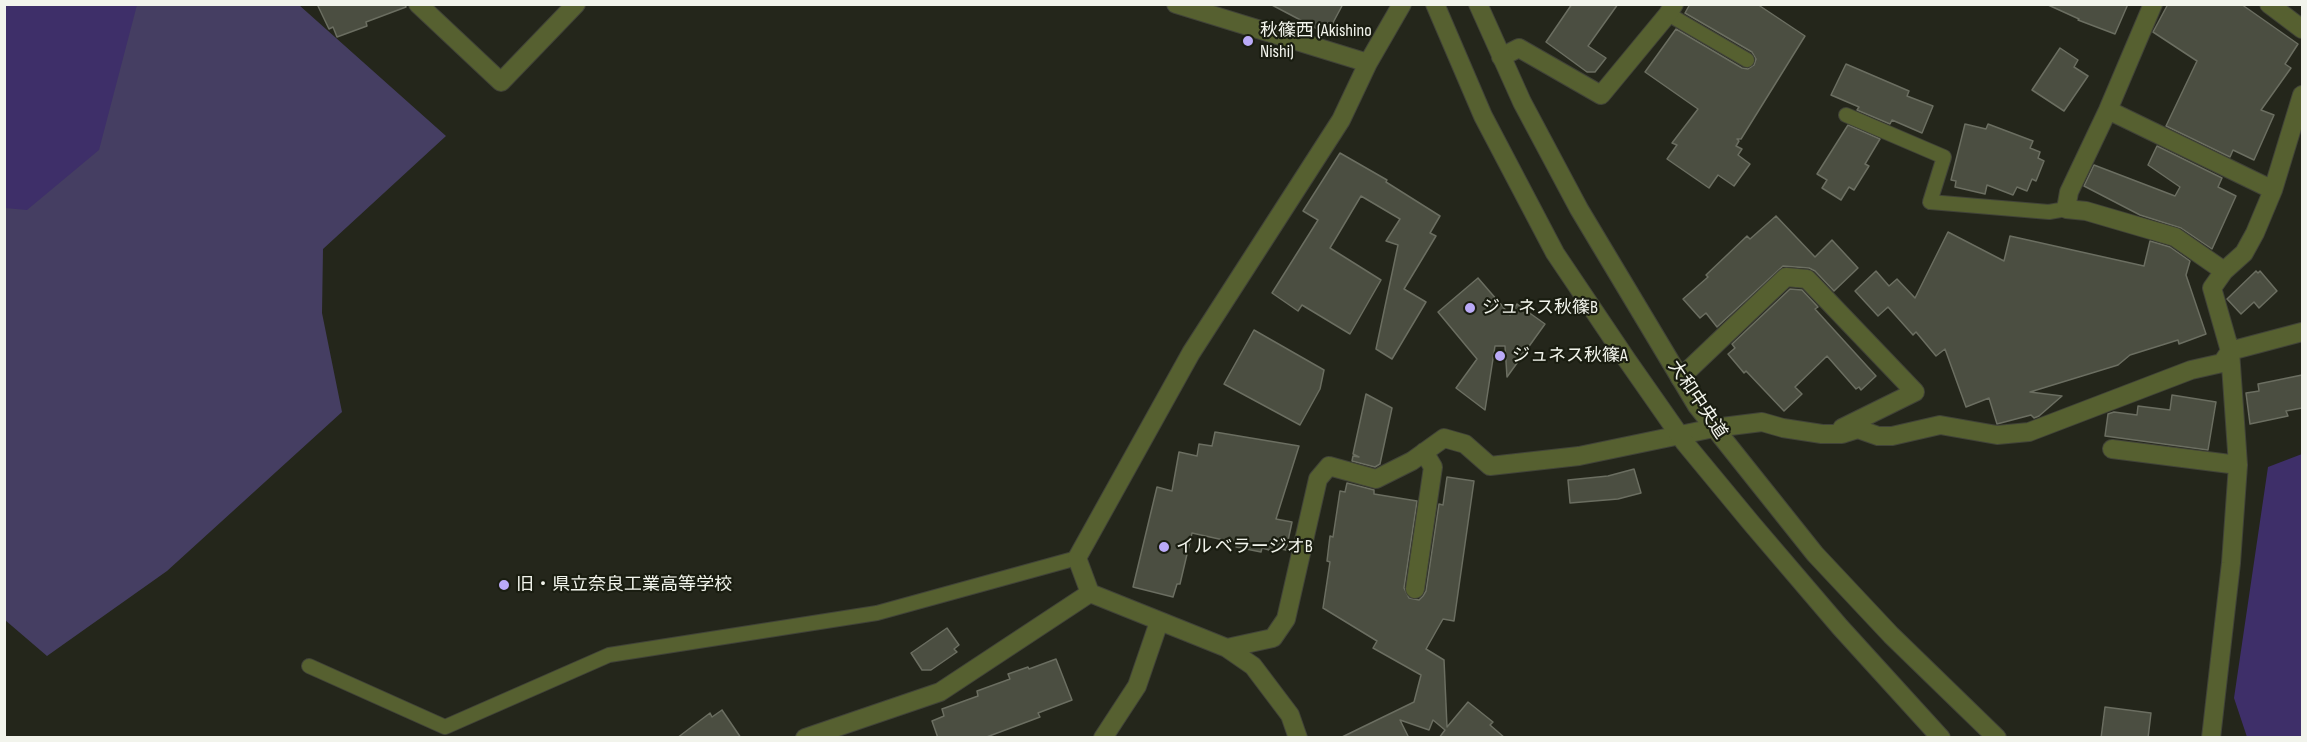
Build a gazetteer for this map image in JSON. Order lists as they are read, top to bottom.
{
  "streets": {
    "street": ["大和中央道"]
  },
  "places": [
    "秋篠西 (Akishino Nishi)",
    "ジュネス秋篠B",
    "ジュネス秋篠A",
    "イル ベラージオB",
    "旧・県立奈良工業高等学校"
  ]
}
